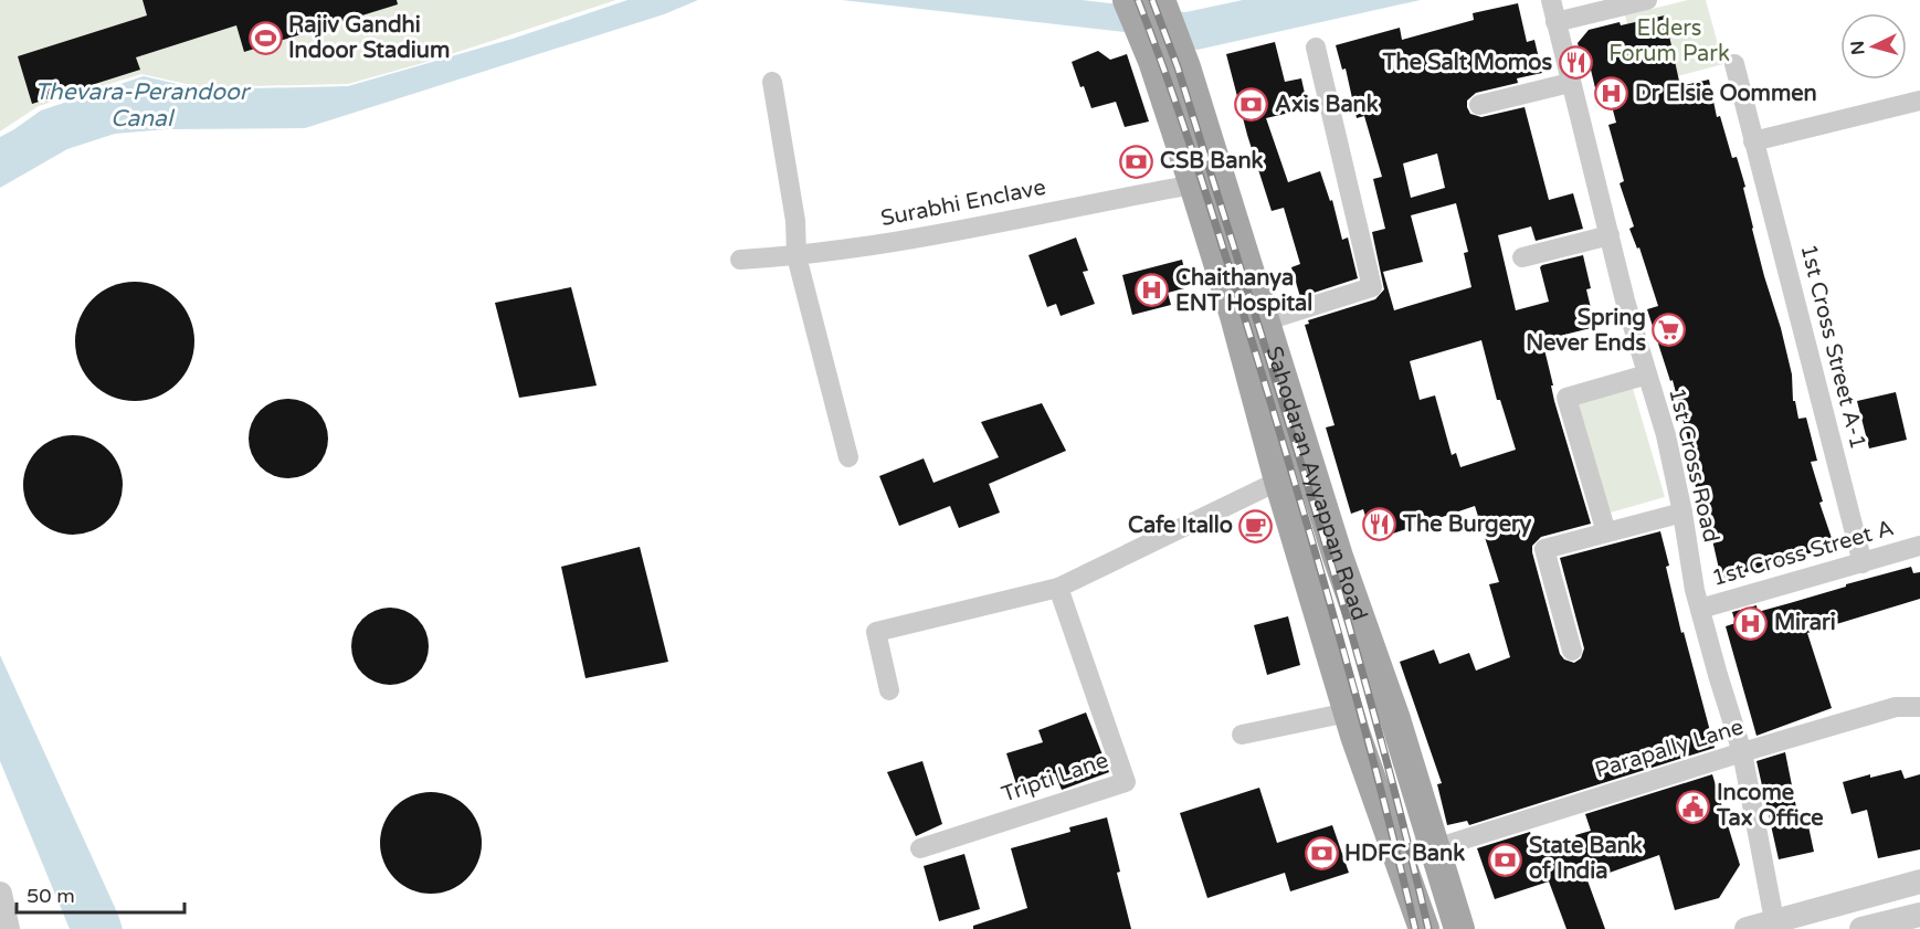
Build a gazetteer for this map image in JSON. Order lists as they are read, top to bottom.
{
  "streets": {
    "main road": ["Sahodaran Ayyappan Road"],
    "street": [
      "Surabhi Enclave",
      "1st Cross Street A-1",
      "1st Cross Road",
      "1st Cross Street A",
      "Parapally Lane",
      "Tripti Lane"
    ]
  },
  "crossings": [
    ["Surabhi Enclave", "Sahodaran Ayyappan Road"],
    ["1st Cross Street A-1", "1st Cross Street A"],
    ["1st Cross Road", "1st Cross Street A"],
    ["1st Cross Road", "Parapally Lane"],
    ["Sahodaran Ayyappan Road", "Parapally Lane"]
  ],
  "water": ["Thevara-Perandoor Canal"],
  "parks": ["Elders Forum Park"],
  "places": {
    "sports": ["Rajiv Gandhi Indoor Stadium"],
    "restaurant": ["The Salt Momos", "The Burgery"],
    "hospital": ["Dr Elsie Oommen", "Chaithanya ENT Hospital", "Mirari"],
    "bank": [
      "Axis Bank",
      "CSB Bank",
      "HDFC Bank",
      "State Bank of India"
    ],
    "supermarket": ["Spring Never Ends"],
    "cafe": ["Cafe Itallo"],
    "public building": ["Income Tax Office"]
  },
  "scale_bar": "50 m",
  "north": "left"
}
